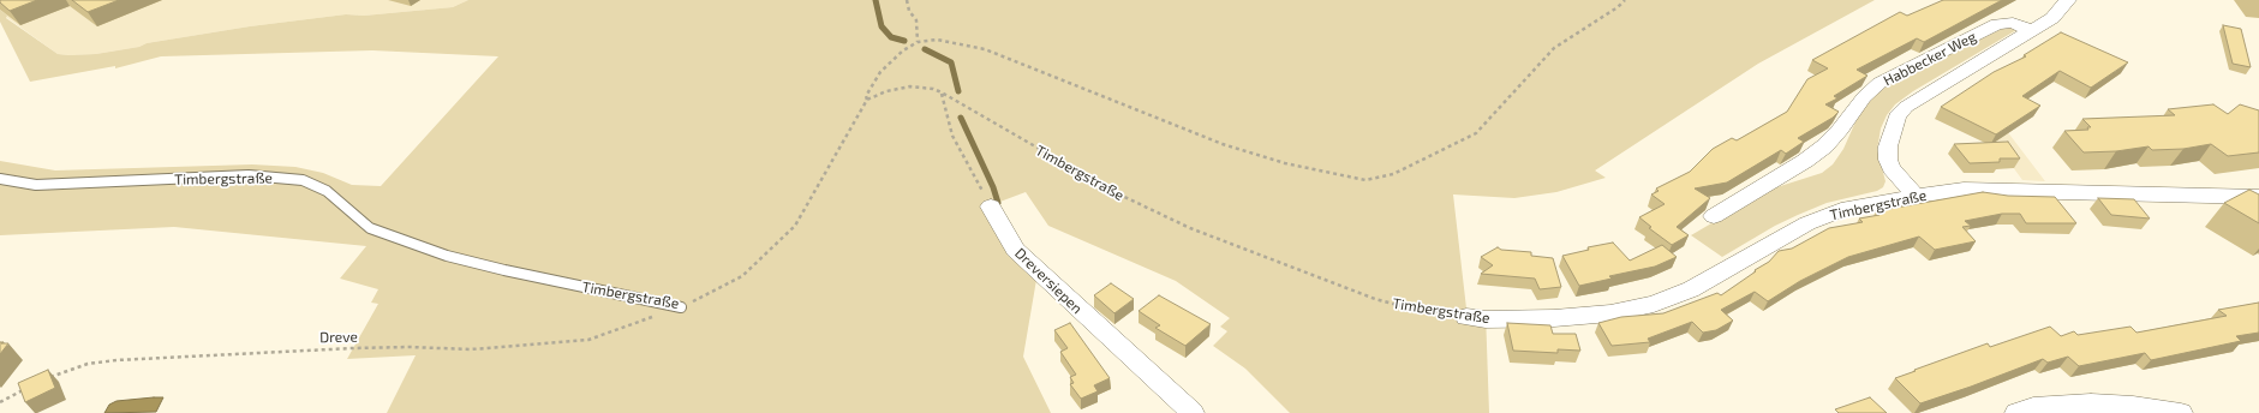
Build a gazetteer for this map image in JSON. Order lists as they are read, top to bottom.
{
  "streets": {
    "street": ["Habbecker Weg", "Timbergstraße", "Dreversiepen"],
    "path": ["Dreve"]
  },
  "crossings": [
    ["Habbecker Weg", "Timbergstraße"],
    ["Timbergstraße", "Dreve"]
  ]
}
